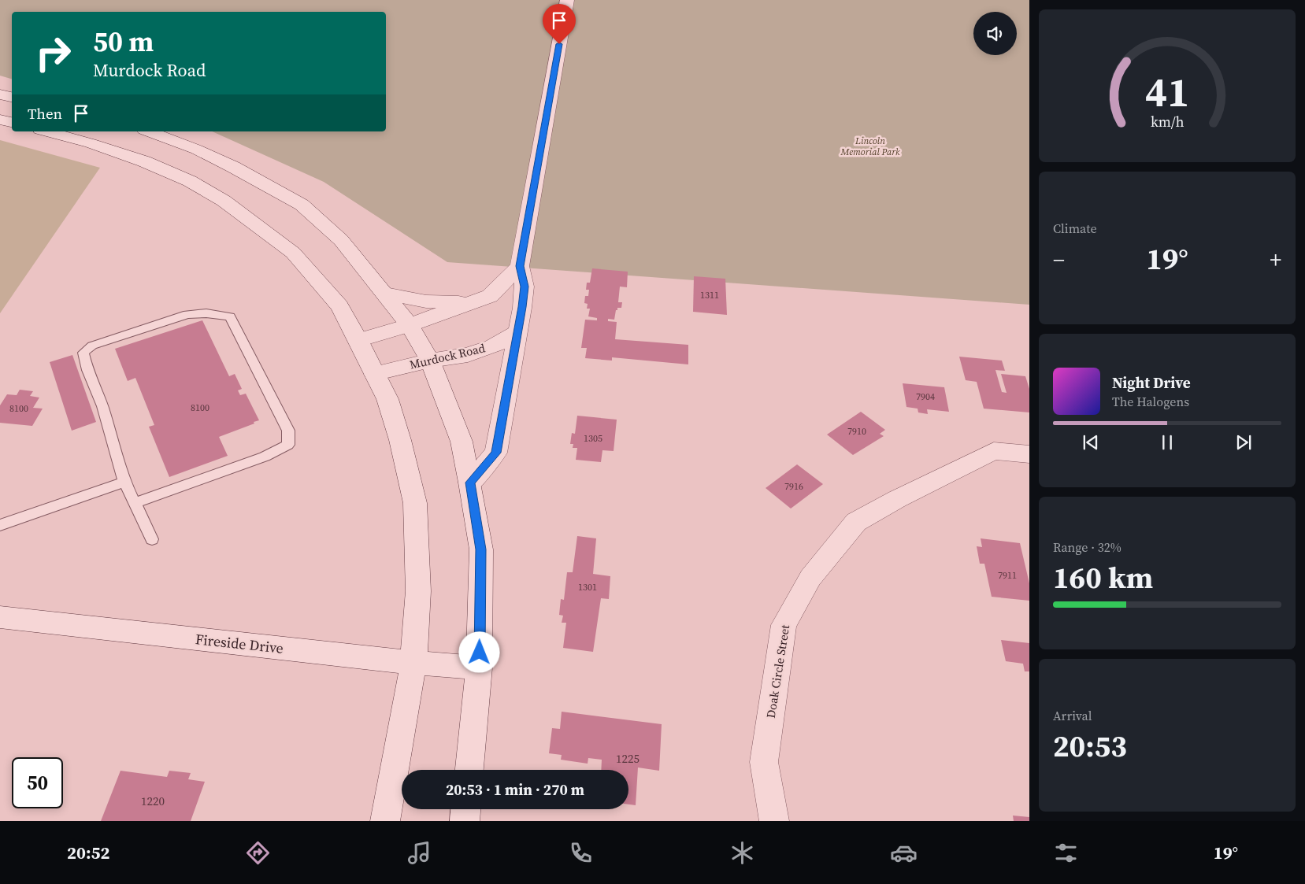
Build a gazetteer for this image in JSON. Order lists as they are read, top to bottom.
{
  "streets": {
    "street": ["Murdock Road", "Fireside Drive", "Doak Circle Street"]
  },
  "parks": ["Lincoln Memorial Park"],
  "house_numbers": [
    "1311",
    "7904",
    "8100",
    "8100",
    "7910",
    "1305",
    "7916",
    "7911",
    "1301",
    "1225",
    "1220"
  ],
  "page": {
    "turn": ["50 m", "Murdock Road"],
    "then": "Then",
    "tile": [
      "Climate",
      ["Range · 32%", "160 km"],
      ["Arrival", "20:53"]
    ],
    "heat": ["−", "19°", "+"],
    "song": ["Night Drive", "The Halogens"],
    "limit": "50",
    "trip": "20:53 · 1 min · 270 m",
    "tabs": ["20:52", "19°"],
    "gauge": ["41", "km/h"]
  }
}
